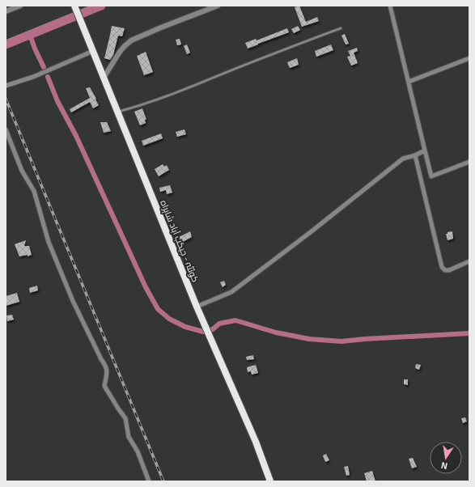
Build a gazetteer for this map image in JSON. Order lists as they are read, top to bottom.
{
  "streets": {
    "highway": ["کوئٹہ - جیکب آباد شاہراہ"]
  },
  "north": "bottom"
}
